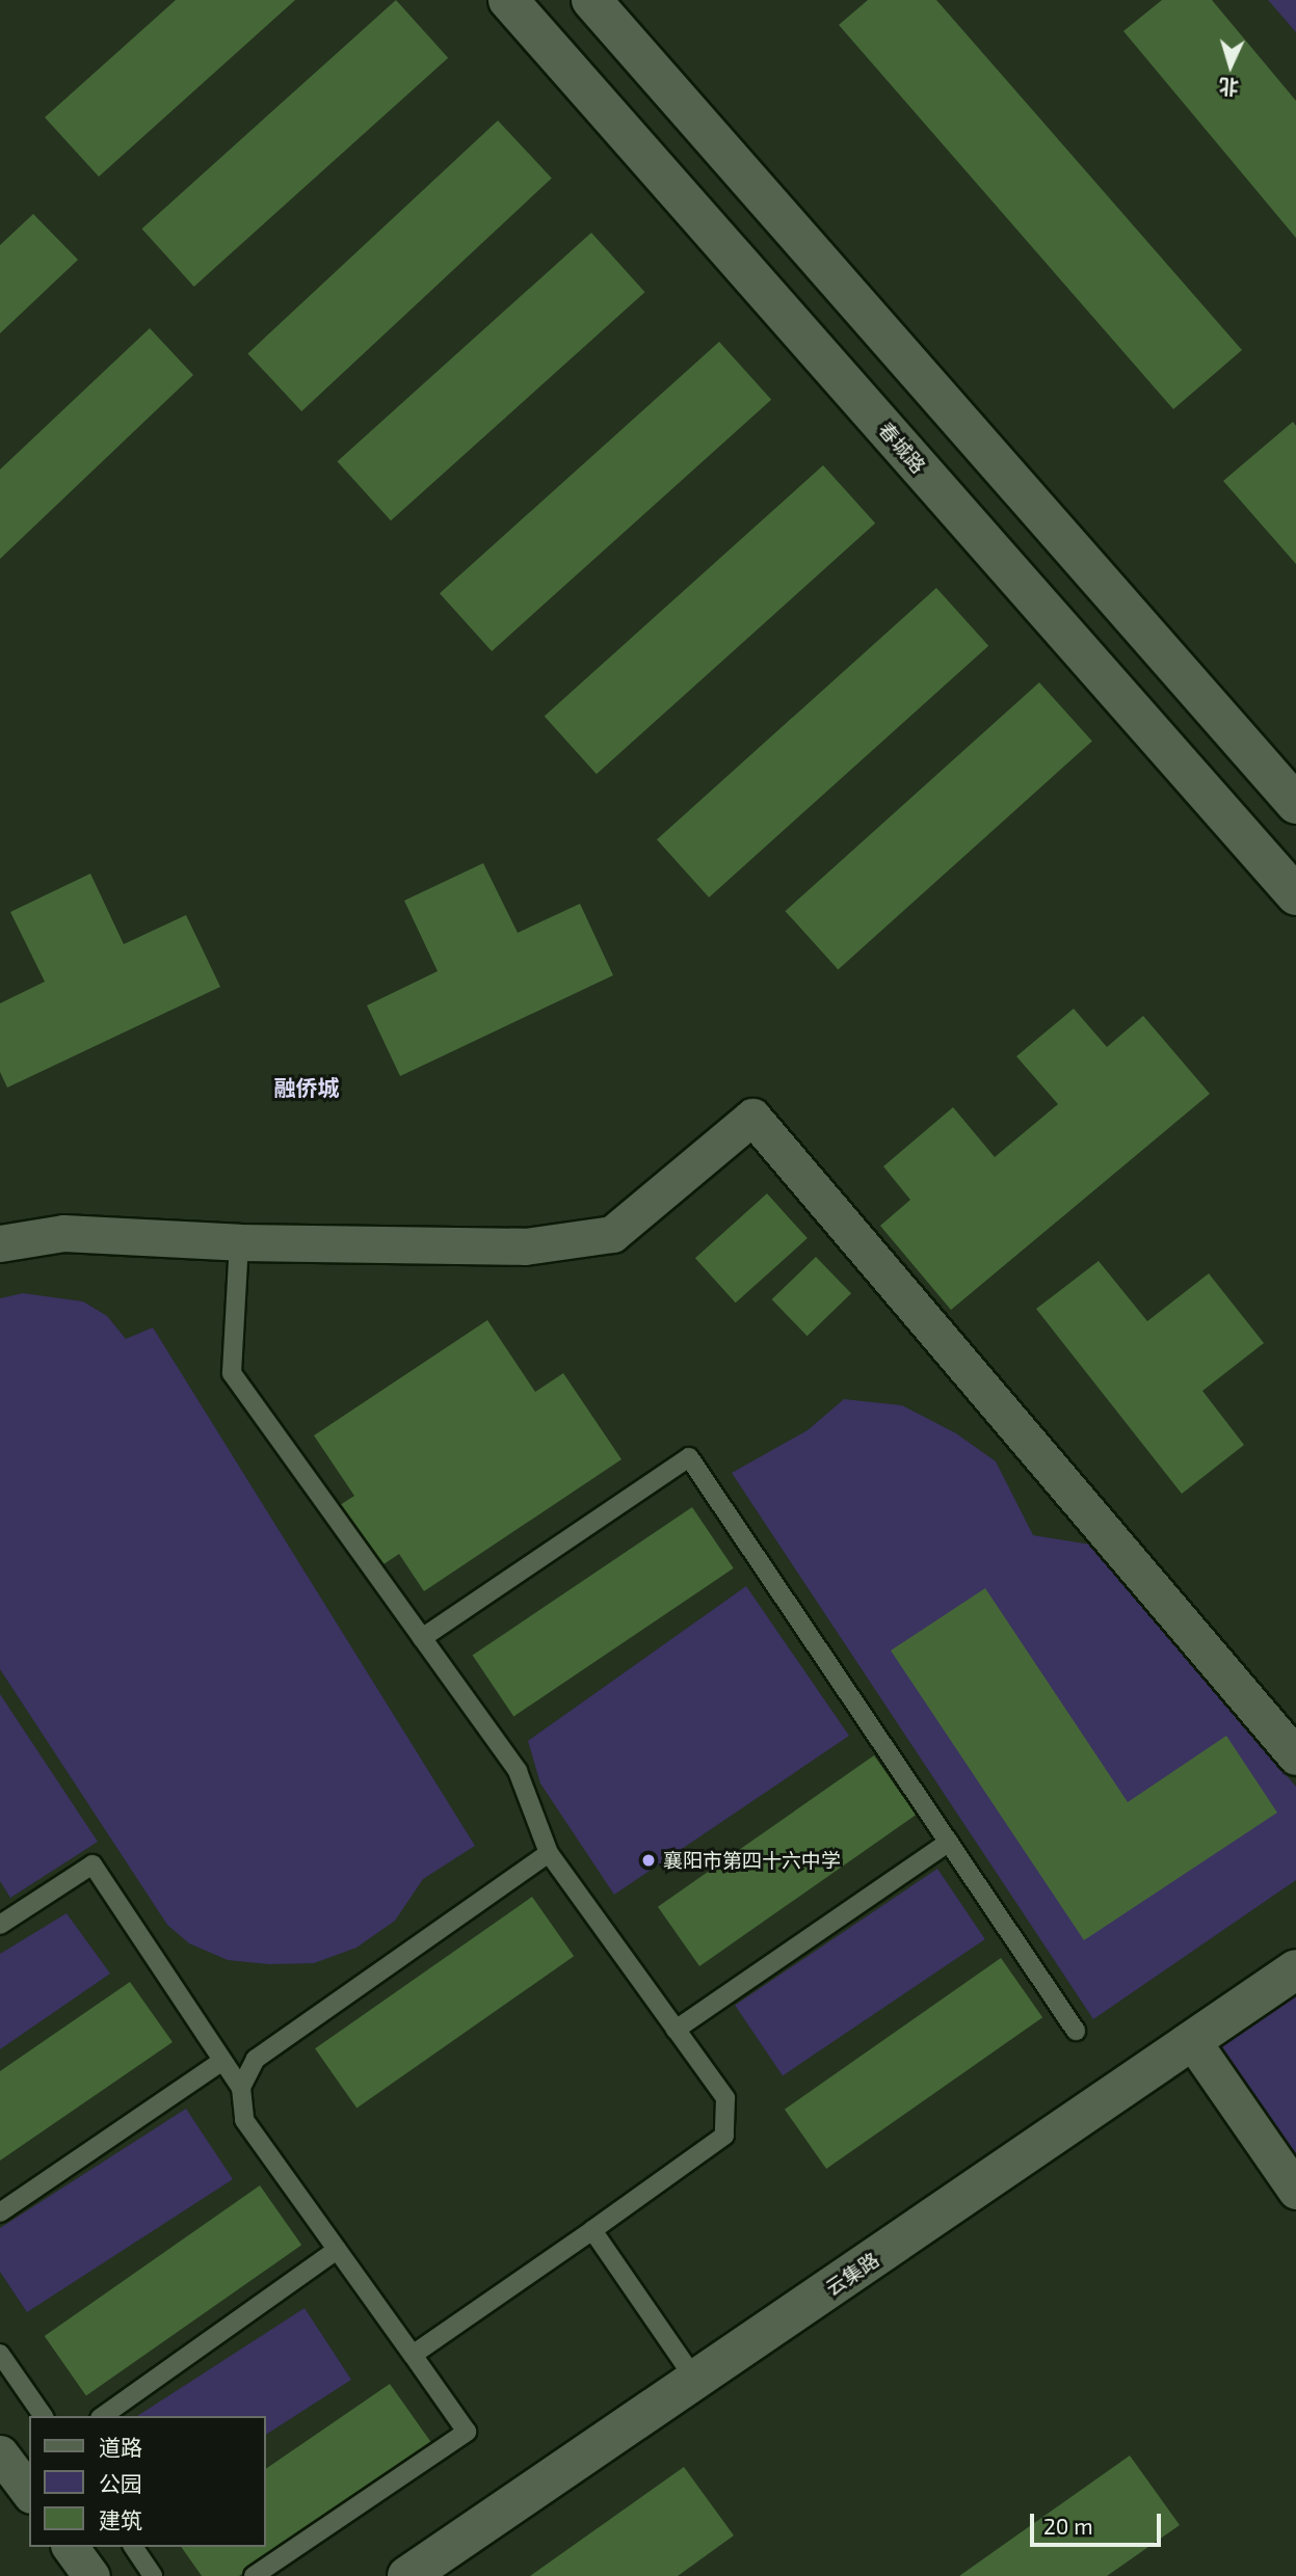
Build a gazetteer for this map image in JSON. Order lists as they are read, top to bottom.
{
  "streets": {
    "street": ["春城路", "云集路"]
  },
  "districts": ["融侨城"],
  "places": ["襄阳市第四十六中学"],
  "legend": ["道路", "公园", "建筑"],
  "scale_bar": "20 m",
  "north": "bottom"
}
